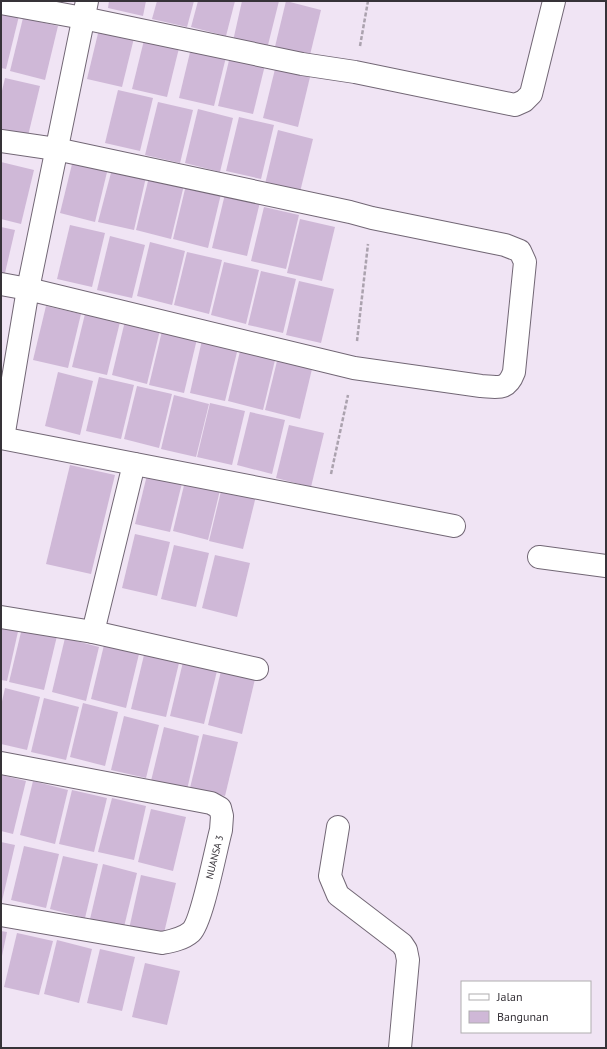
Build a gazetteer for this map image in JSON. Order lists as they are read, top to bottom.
{
  "streets": {
    "street": ["NUANSA 3"]
  },
  "legend": ["Jalan", "Bangunan"]
}
